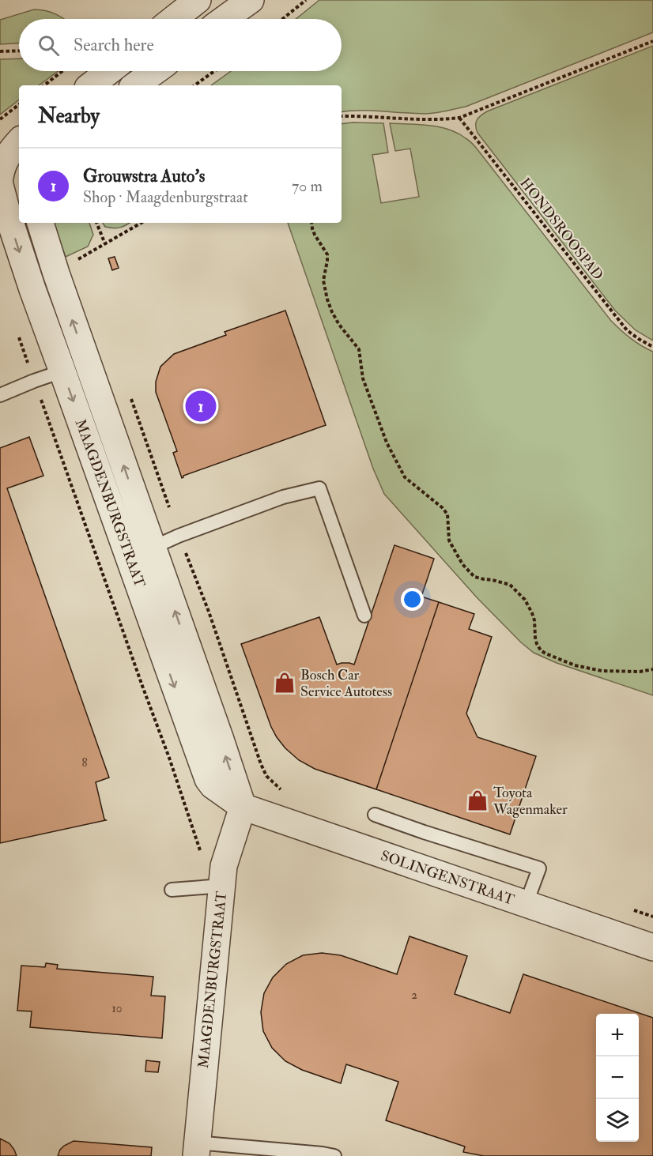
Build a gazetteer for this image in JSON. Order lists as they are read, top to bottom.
{
  "streets": {
    "street": ["MAAGDENBURGSTRAAT", "SOLINGENSTRAAT"],
    "path": ["HONDSROOSPAD"]
  },
  "crossings": [
    ["MAAGDENBURGSTRAAT", "SOLINGENSTRAAT"]
  ],
  "places": {
    "shop": ["Bosch Car Service Autotess", "Toyota Wagenmaker"]
  },
  "house_numbers": ["8", "2", "10"],
  "page": {
    "search": "Search here",
    "heading": "Nearby",
    "list": [
      {
        "mark": "1",
        "name": "Grouwstra Auto's",
        "note": "Shop · Maagdenburgstraat",
        "value": "70 m"
      }
    ],
    "pins": "1",
    "map_buttons": ["+", "−"]
  }
}
